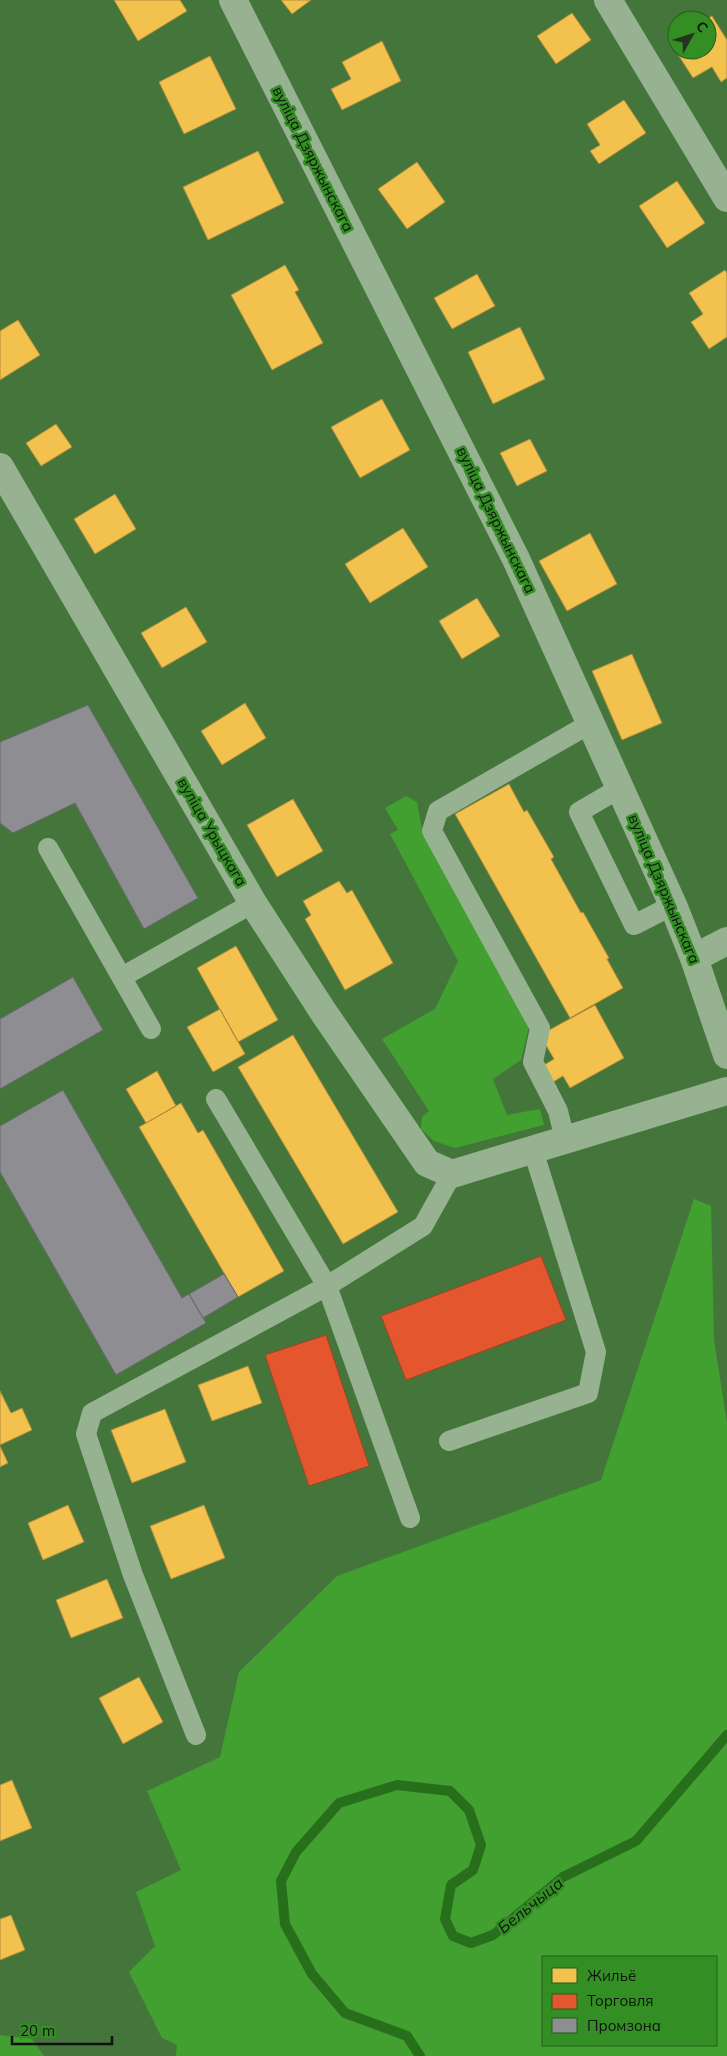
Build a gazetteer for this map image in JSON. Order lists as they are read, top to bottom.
{
  "streets": {
    "street": ["вуліца Дзяржынскага", "вуліца Урыцкага"]
  },
  "water": ["Бельчыца"],
  "legend": ["Жильё", "Торговля", "Промзона"],
  "scale_bar": "20 m",
  "north": "top right"
}
